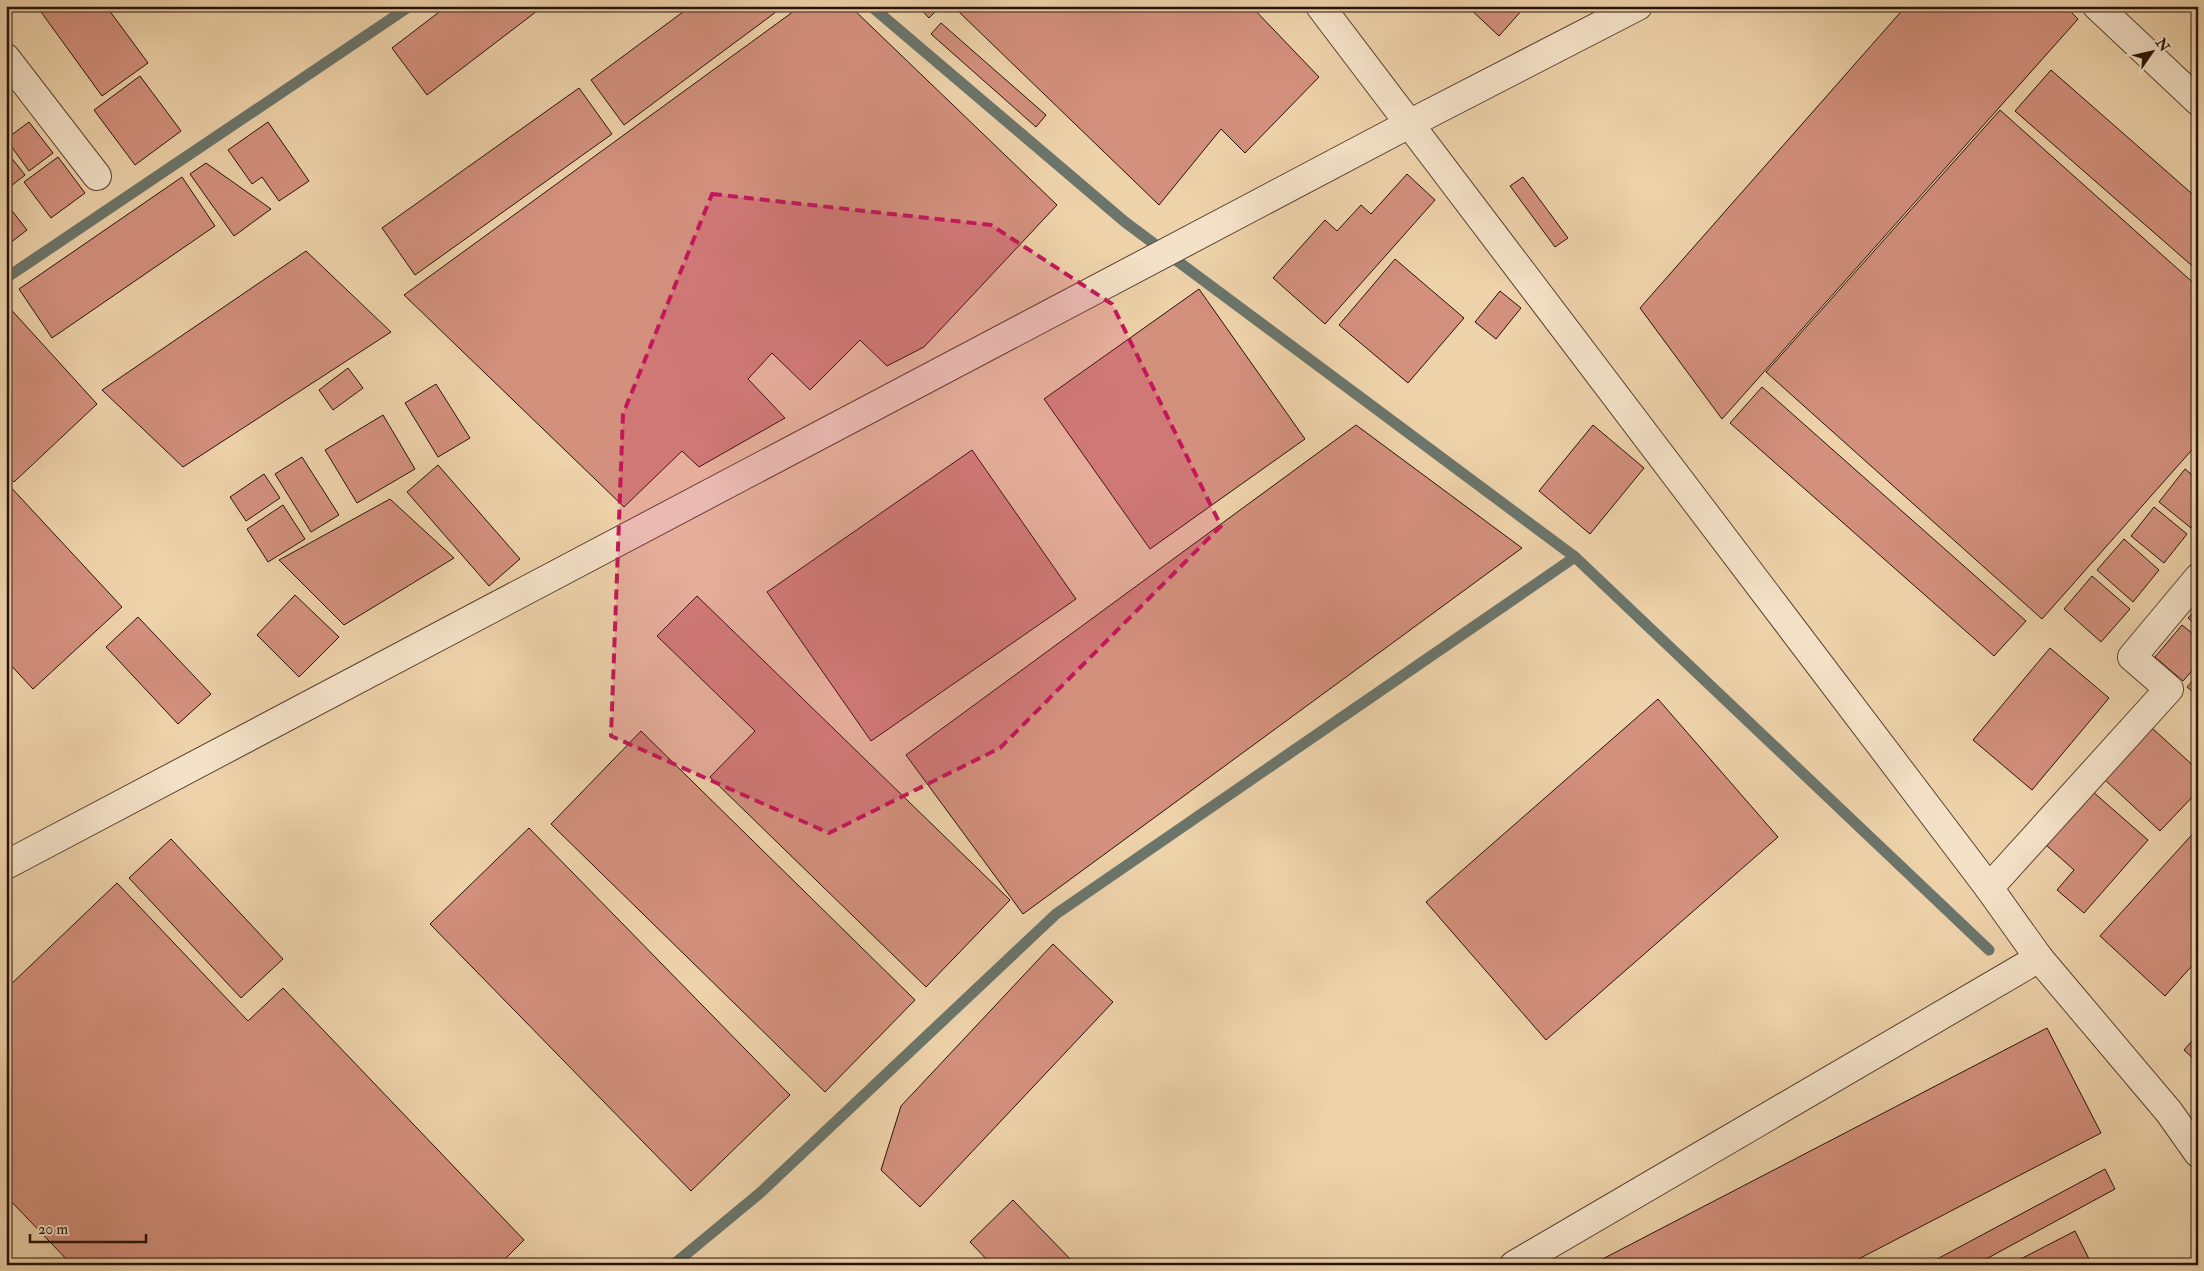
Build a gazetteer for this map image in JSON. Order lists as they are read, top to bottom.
{
  "scale_bar": "20 m",
  "north": "top right"
}
